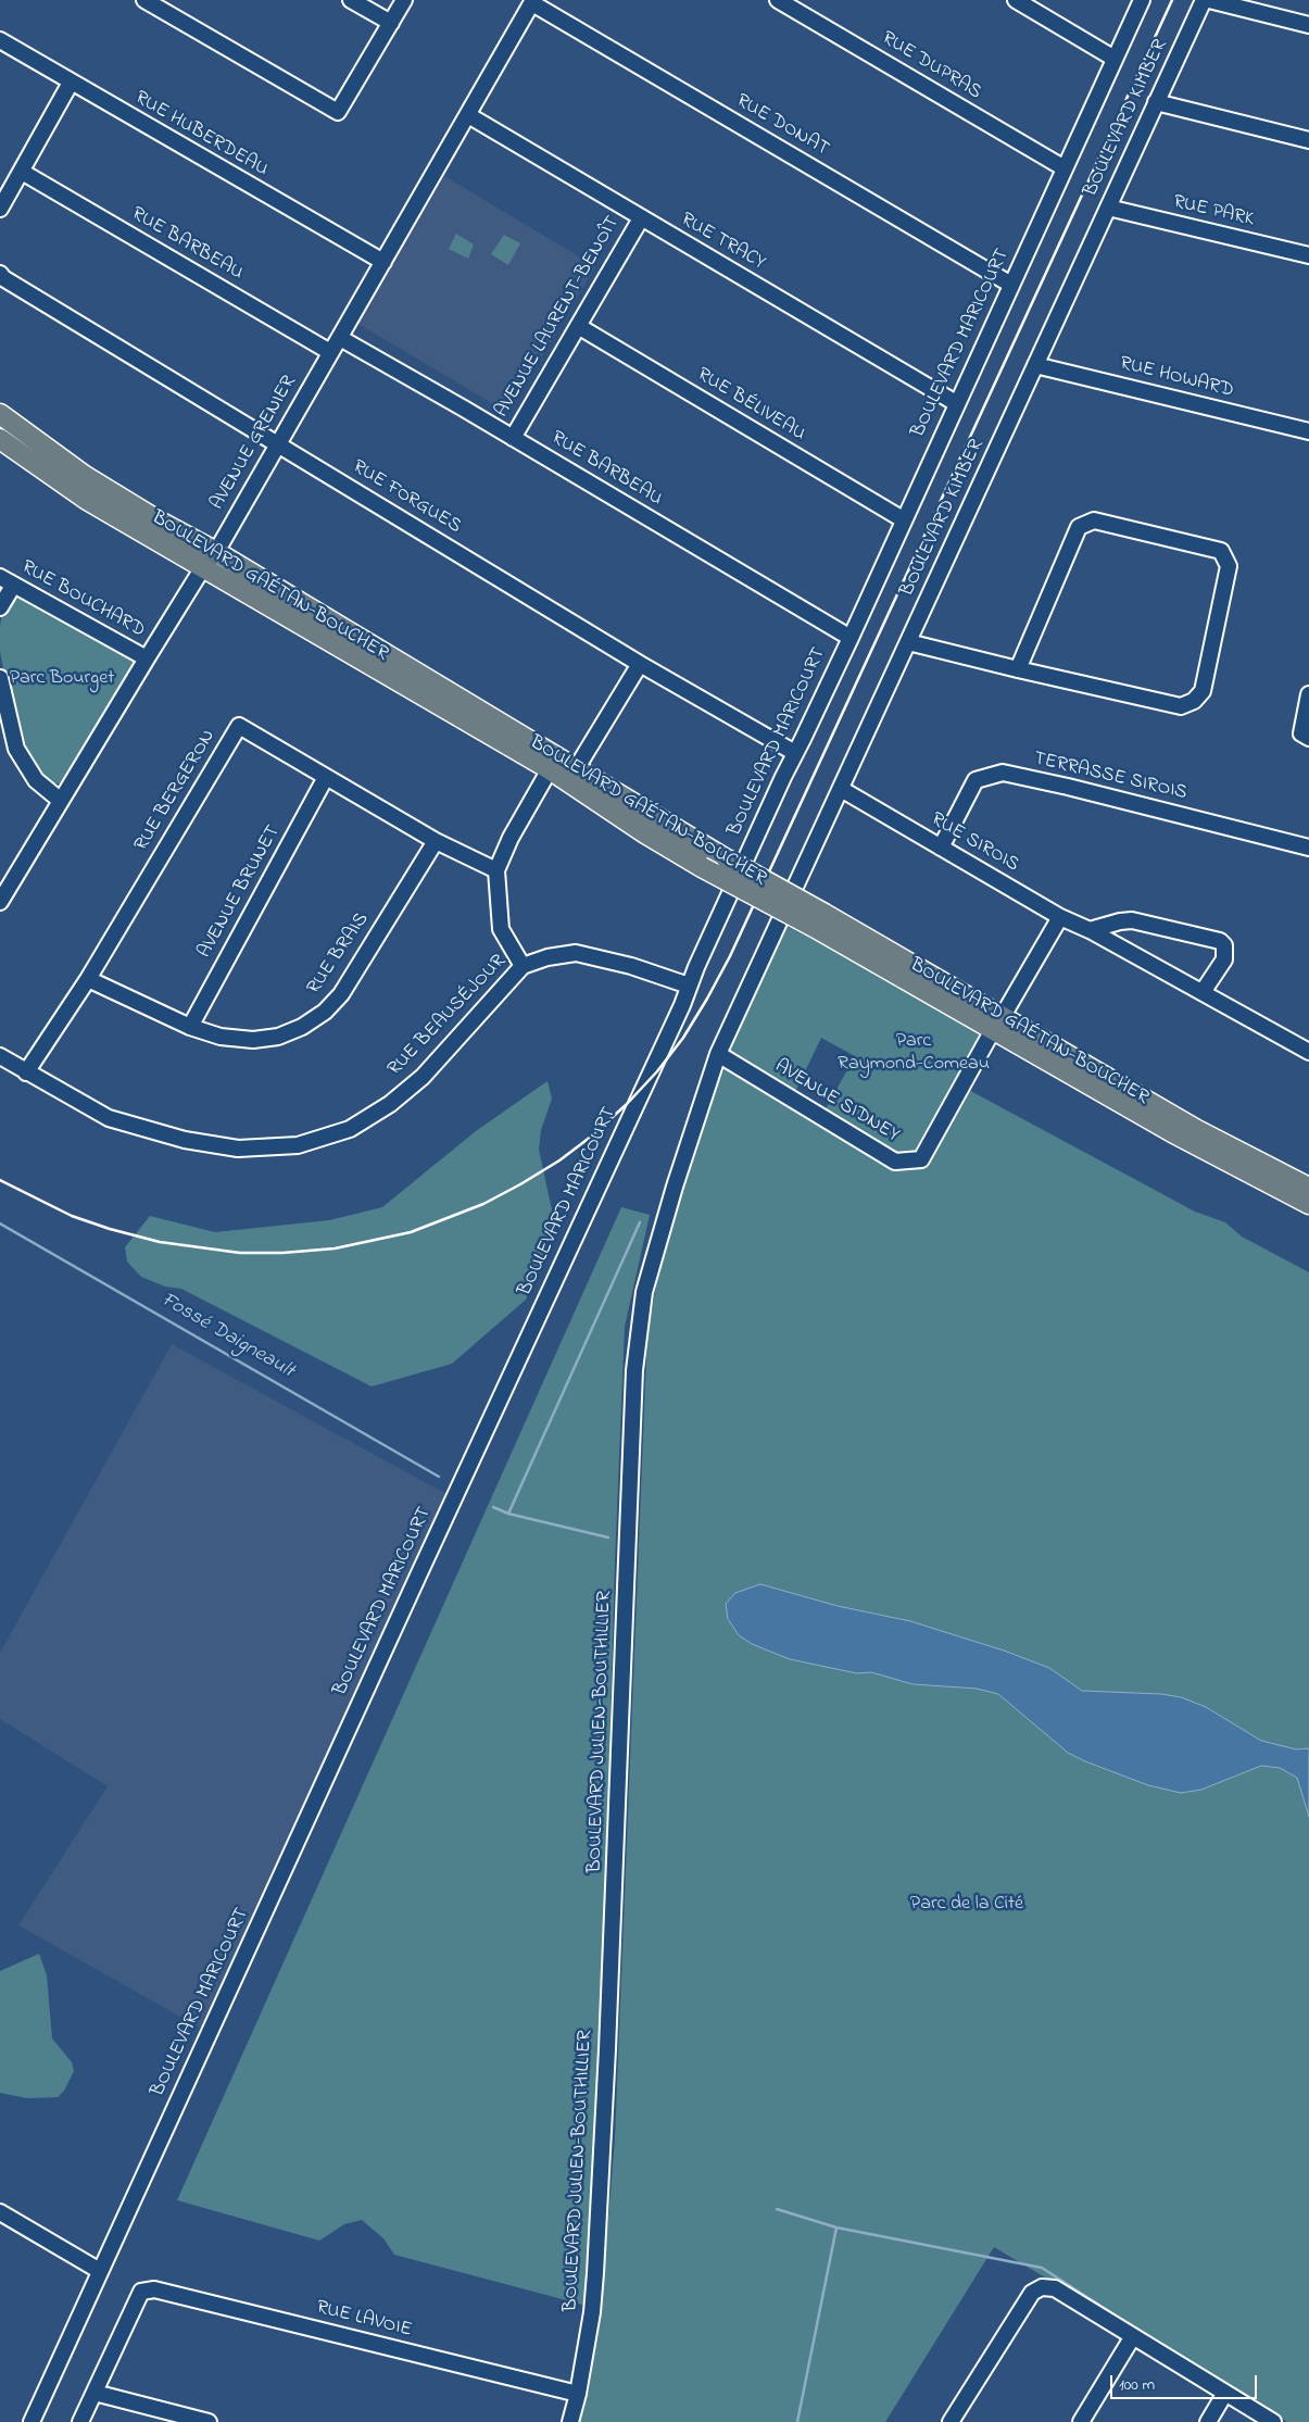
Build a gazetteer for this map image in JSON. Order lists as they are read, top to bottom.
{
  "streets": {
    "main road": ["BOULEVARD GAÉTAN-BOUCHER"],
    "street": [
      "RUE DUPRAS",
      "BOULEVARD KIMBER",
      "RUE DONAT",
      "RUE HUBERDEAU",
      "RUE PARK",
      "RUE TRACY",
      "RUE BARBEAU",
      "AVENUE LAURENT-BENOÎT",
      "BOULEVARD MARICOURT",
      "RUE HOWARD",
      "RUE BÉLIVEAU",
      "AVENUE GRENIER",
      "RUE FORGUES",
      "RUE BOUCHARD",
      "TERRASSE SIROIS",
      "RUE BERGERON",
      "RUE SIROIS",
      "AVENUE BRUNET",
      "RUE BRAIS",
      "RUE BEAUSÉJOUR",
      "AVENUE SIDNEY",
      "BOULEVARD JULIEN-BOUTHILLIER",
      "RUE LAVOIE"
    ]
  },
  "crossings": [
    ["RUE DUPRAS", "BOULEVARD MARICOURT"],
    ["BOULEVARD KIMBER", "RUE PARK"],
    ["BOULEVARD KIMBER", "RUE HOWARD"],
    ["BOULEVARD KIMBER", "RUE SIROIS"],
    ["BOULEVARD KIMBER", "AVENUE SIDNEY"],
    ["BOULEVARD KIMBER", "BOULEVARD JULIEN-BOUTHILLIER"],
    ["RUE DONAT", "BOULEVARD MARICOURT"],
    ["RUE DONAT", "AVENUE GRENIER"],
    ["RUE HUBERDEAU", "AVENUE GRENIER"],
    ["RUE TRACY", "AVENUE LAURENT-BENOÎT"],
    ["RUE TRACY", "BOULEVARD MARICOURT"],
    ["RUE TRACY", "AVENUE GRENIER"],
    ["RUE BARBEAU", "AVENUE LAURENT-BENOÎT"],
    ["RUE BARBEAU", "BOULEVARD MARICOURT"],
    ["RUE BARBEAU", "AVENUE GRENIER"],
    ["AVENUE LAURENT-BENOÎT", "RUE BÉLIVEAU"],
    ["BOULEVARD MARICOURT", "RUE BÉLIVEAU"],
    ["BOULEVARD MARICOURT", "RUE FORGUES"],
    ["BOULEVARD MARICOURT", "RUE BEAUSÉJOUR"],
    ["AVENUE GRENIER", "RUE FORGUES"],
    ["AVENUE GRENIER", "BOULEVARD GAÉTAN-BOUCHER"],
    ["AVENUE GRENIER", "RUE BOUCHARD"],
    ["BOULEVARD GAÉTAN-BOUCHER", "AVENUE SIDNEY"],
    ["TERRASSE SIROIS", "RUE SIROIS"],
    ["RUE BERGERON", "AVENUE BRUNET"],
    ["RUE BERGERON", "RUE BRAIS"],
    ["RUE BERGERON", "RUE BEAUSÉJOUR"],
    ["RUE SIROIS", "AVENUE SIDNEY"],
    ["AVENUE BRUNET", "RUE BRAIS"],
    ["AVENUE SIDNEY", "BOULEVARD JULIEN-BOUTHILLIER"],
    ["BOULEVARD JULIEN-BOUTHILLIER", "RUE LAVOIE"]
  ],
  "water": ["Fossé Daigneault"],
  "parks": ["Parc Bourget", "Parc Raymond-Comeau", "Parc de la Cité"],
  "scale_bar": "100 m"
}
